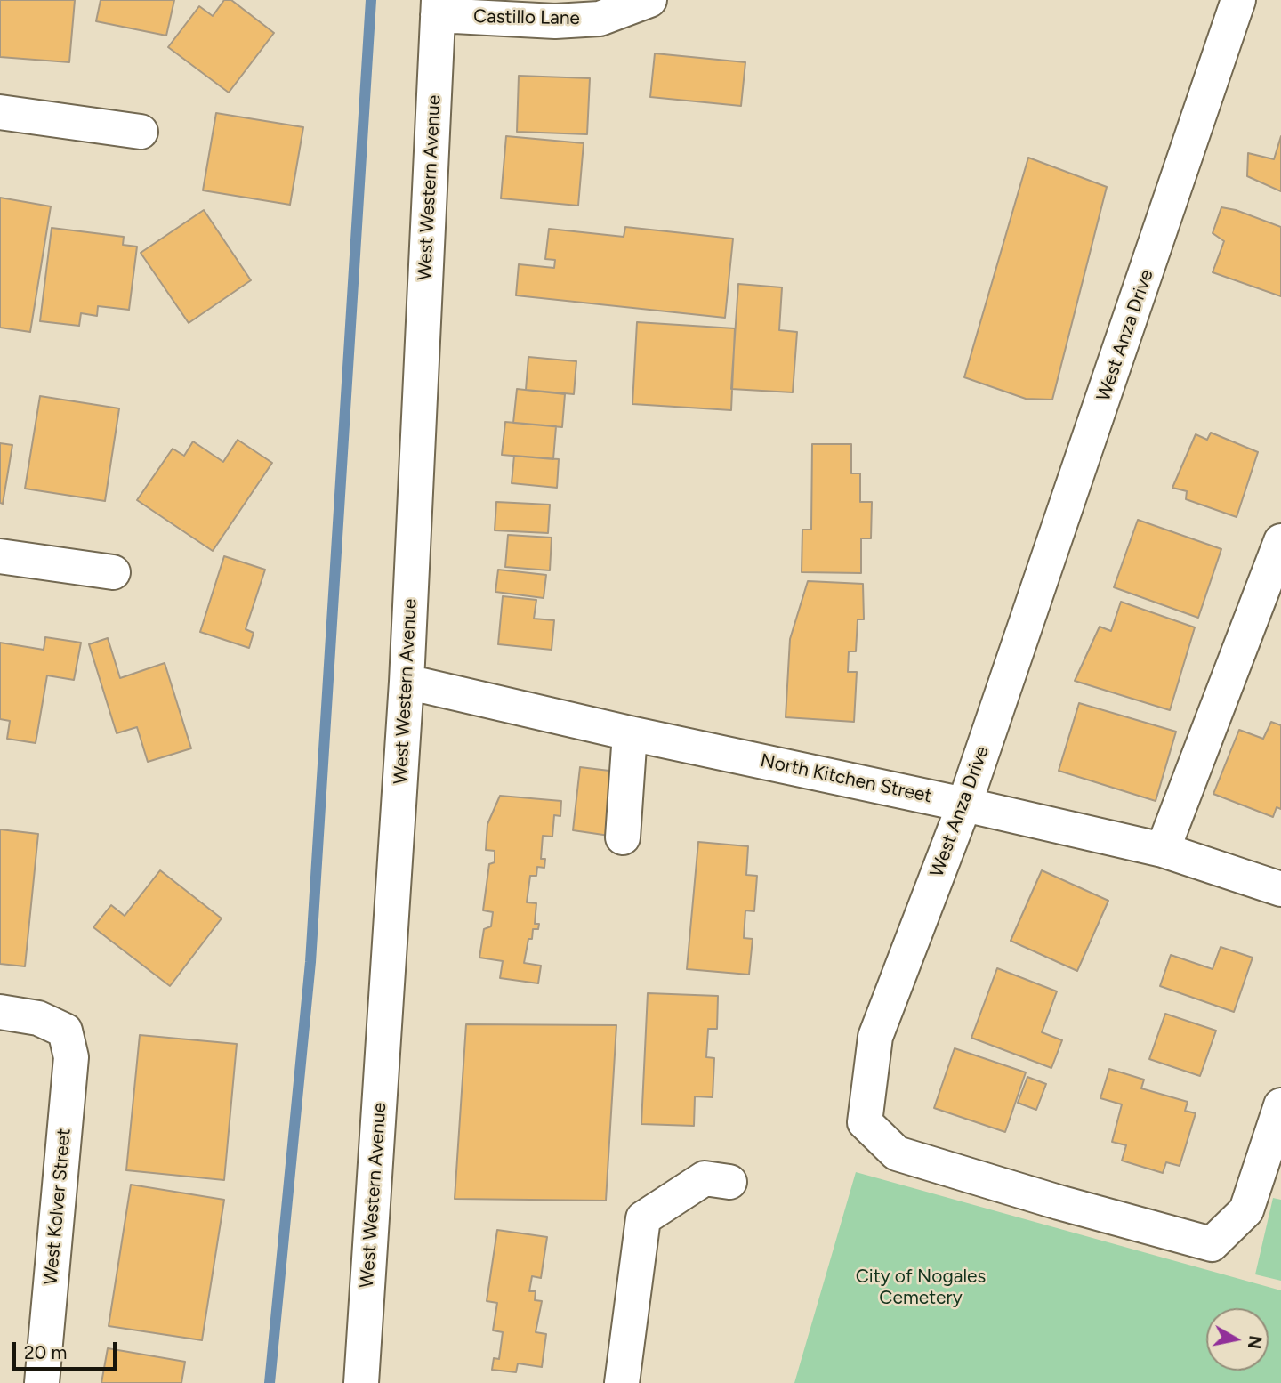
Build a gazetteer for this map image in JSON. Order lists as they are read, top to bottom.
{
  "streets": {
    "street": [
      "Castillo Lane",
      "West Western Avenue",
      "West Anza Drive",
      "North Kitchen Street",
      "West Kolver Street"
    ]
  },
  "crossings": [
    ["Castillo Lane", "West Western Avenue"],
    ["West Western Avenue", "North Kitchen Street"],
    ["West Anza Drive", "North Kitchen Street"]
  ],
  "parks": ["City of Nogales Cemetery"],
  "scale_bar": "20 m",
  "north": "right"
}
